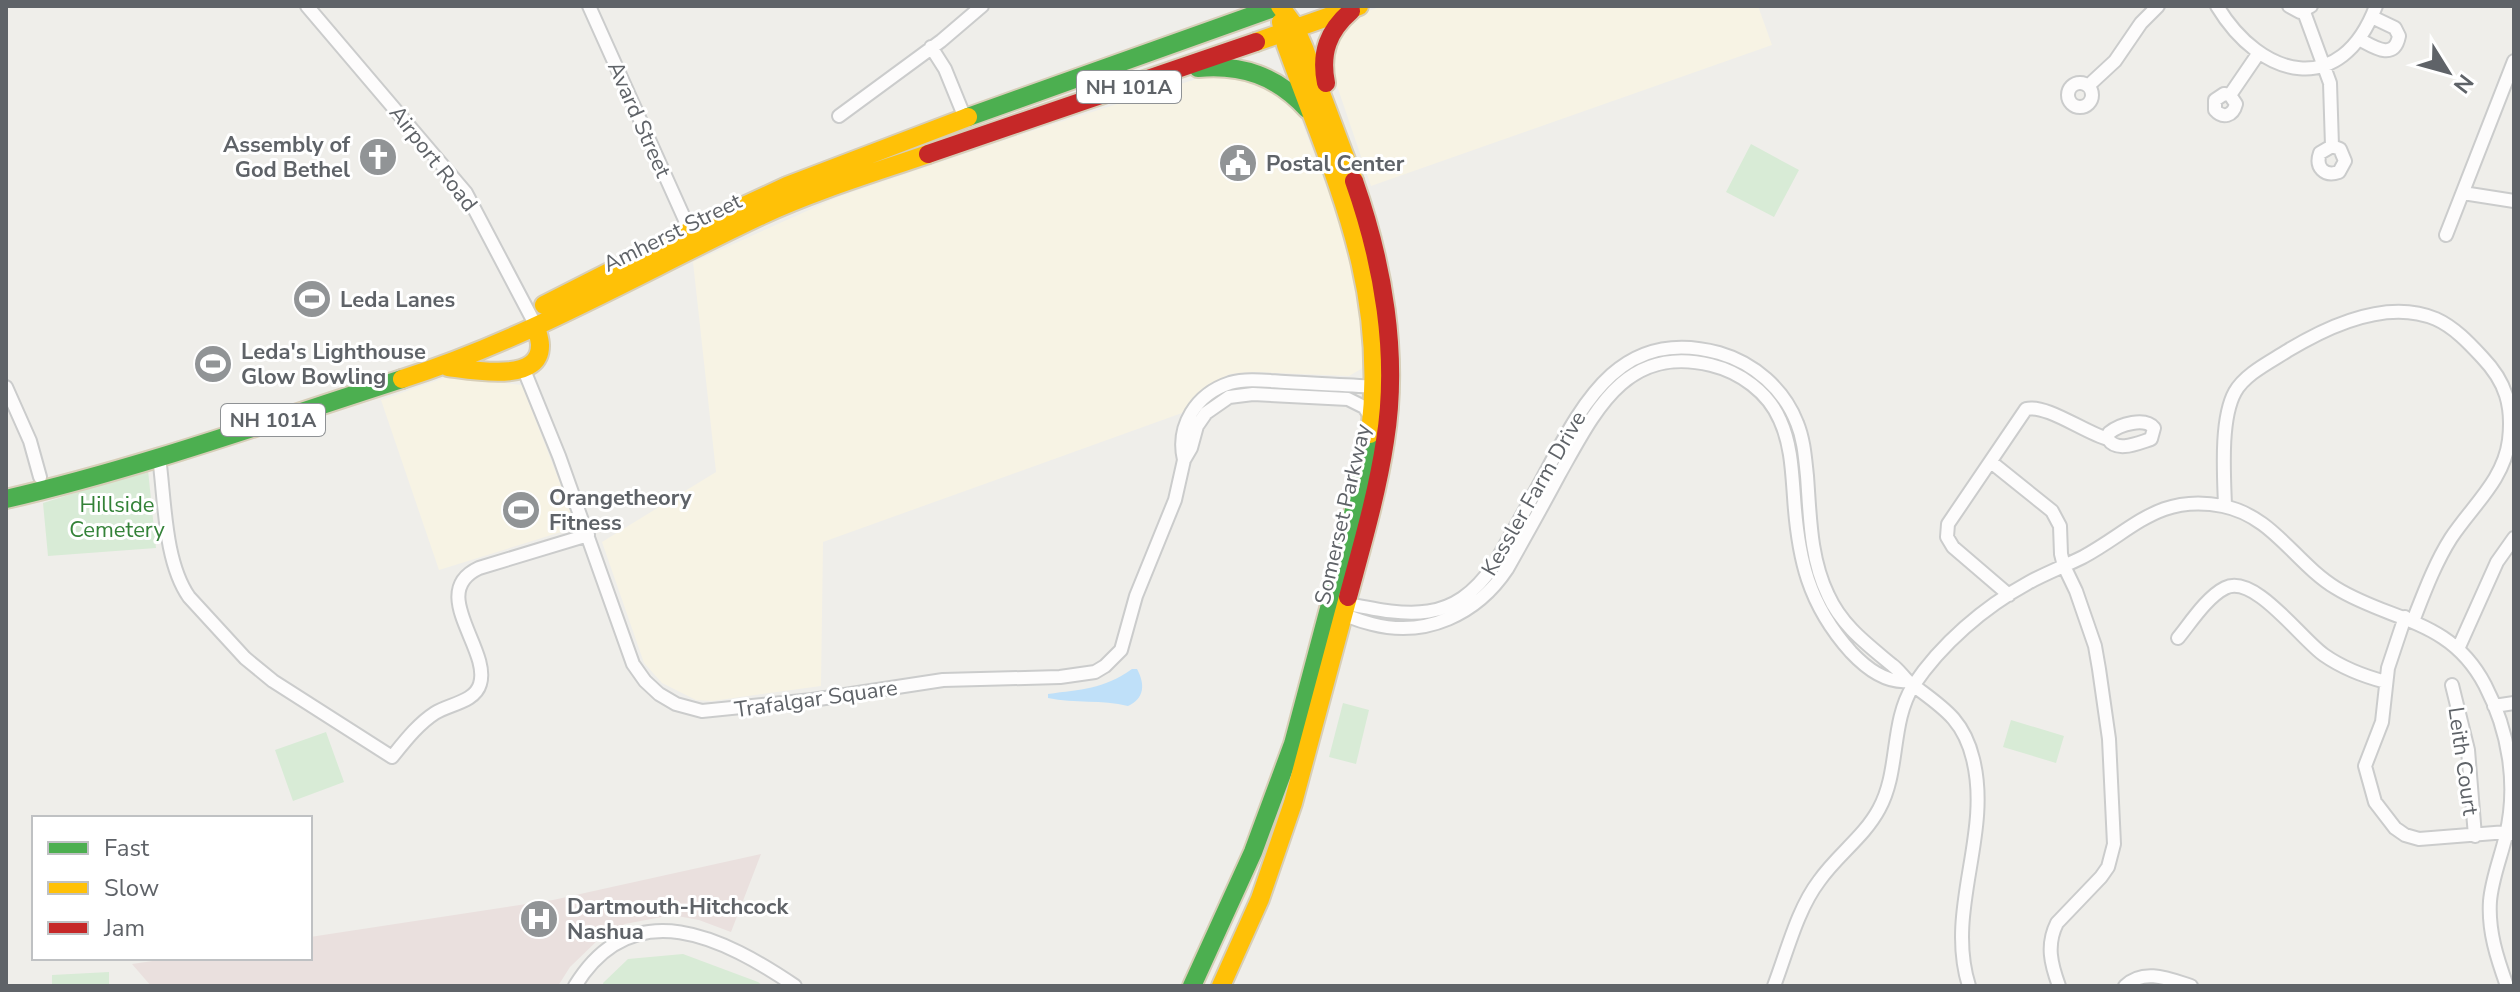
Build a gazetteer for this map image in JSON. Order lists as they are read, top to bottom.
{
  "streets": {
    "main road": ["NH 101A", "Amherst Street", "Somerset Parkway"],
    "street": [
      "Avard Street",
      "Airport Road",
      "Kessler Farm Drive",
      "Trafalgar Square",
      "Leith Court"
    ]
  },
  "crossings": [
    ["Avard Street", "Amherst Street"],
    ["Airport Road", "Amherst Street"],
    ["Amherst Street", "Somerset Parkway"],
    ["Kessler Farm Drive", "Somerset Parkway"],
    ["Somerset Parkway", "Trafalgar Square"]
  ],
  "parks": ["Hillside Cemetery"],
  "places": {
    "church": ["Assembly of God Bethel"],
    "public building": ["Postal Center"],
    "sports": ["Leda Lanes", "Leda's Lighthouse Glow Bowling", "Orangetheory Fitness"],
    "hospital": ["Dartmouth-Hitchcock Nashua"]
  },
  "legend": ["Fast", "Slow", "Jam"],
  "north": "bottom right"
}
